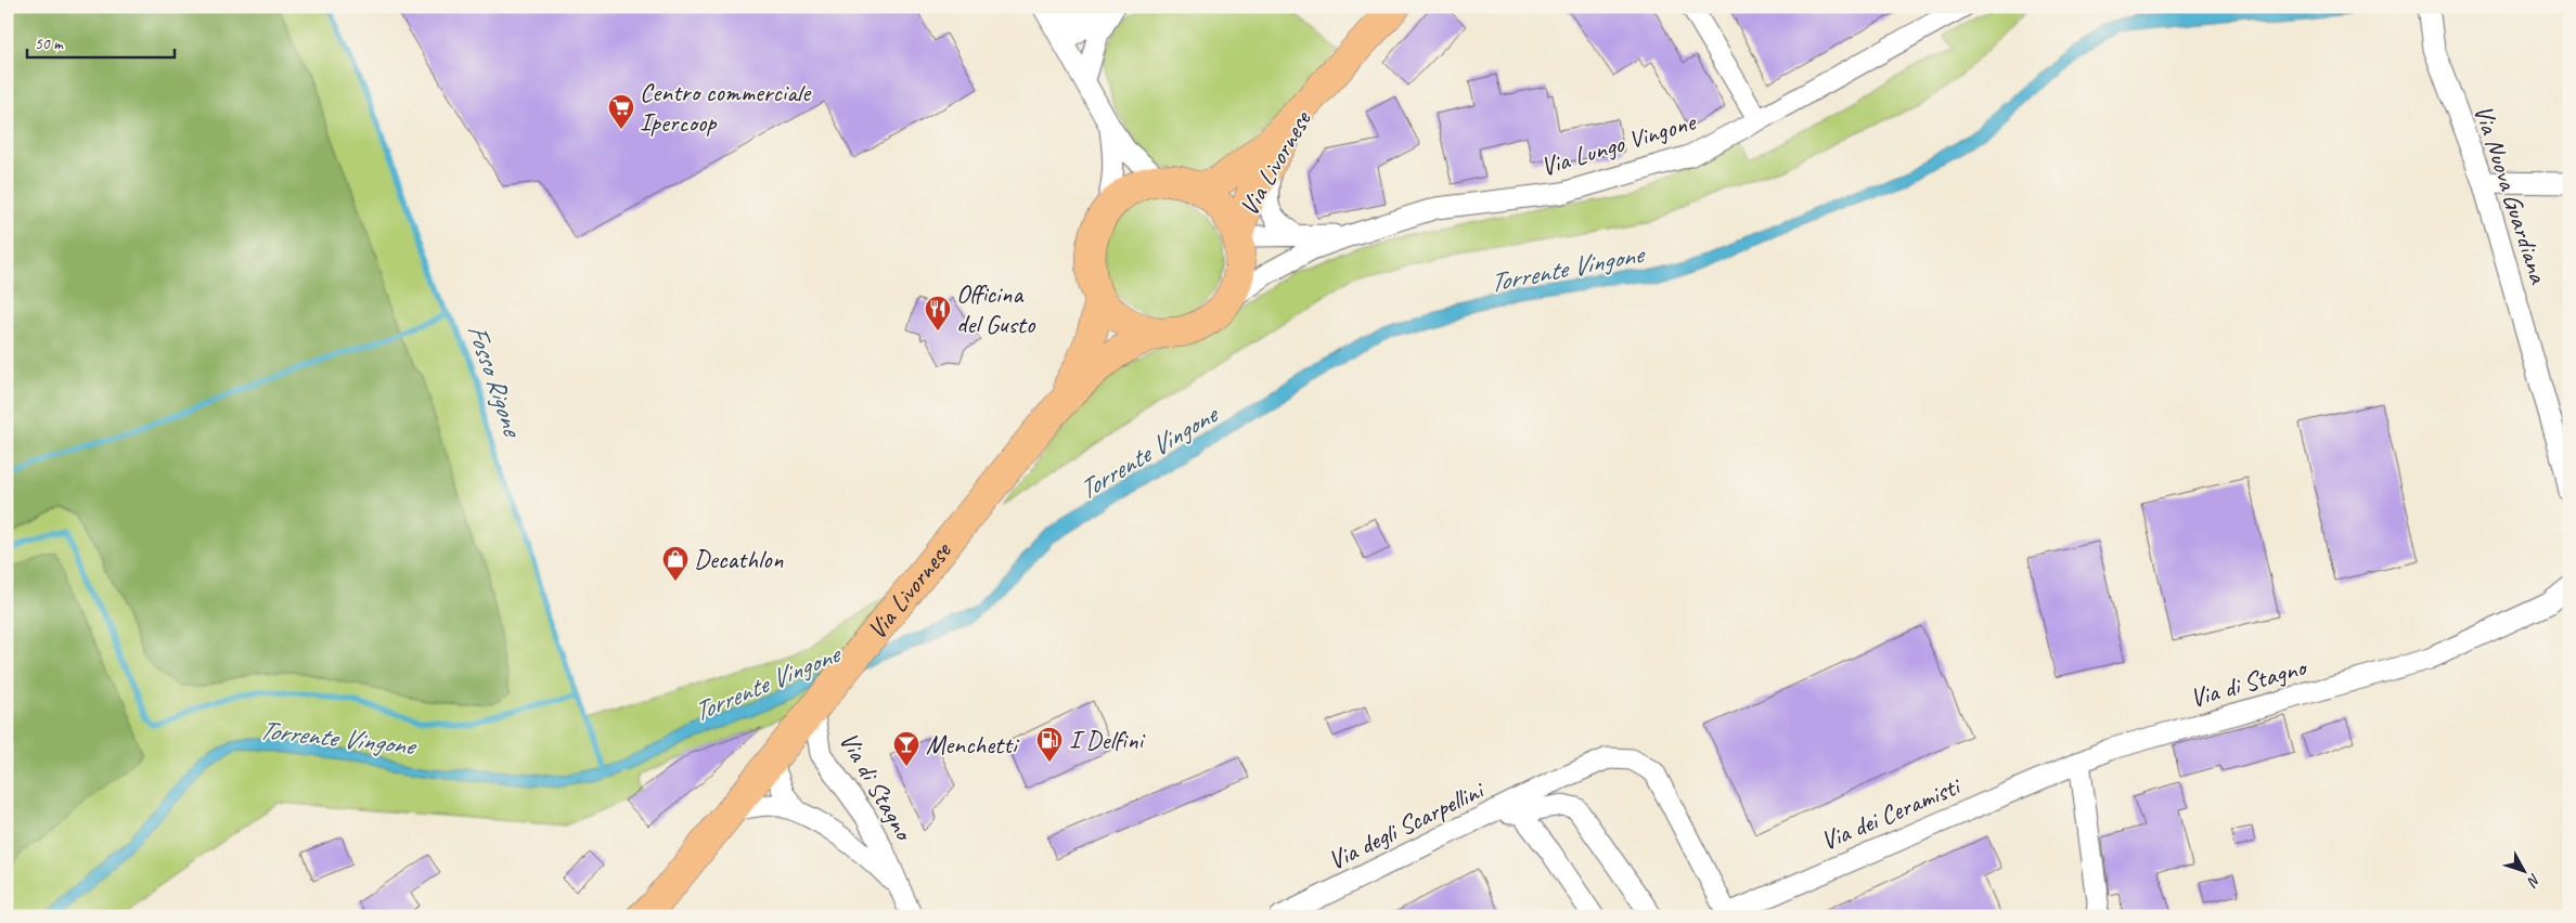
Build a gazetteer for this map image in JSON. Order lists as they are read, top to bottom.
{
  "streets": {
    "main road": ["Via Livornese"],
    "street": [
      "Via Lungo Vingone",
      "Via Nuova Guardiana",
      "Via di Stagno",
      "Via dei Ceramisti",
      "Via degli Scarpellini"
    ]
  },
  "crossings": [
    ["Via Lungo Vingone", "Via Livornese"],
    ["Via Livornese", "Via di Stagno"],
    ["Via di Stagno", "Via dei Ceramisti"],
    ["Via dei Ceramisti", "Via degli Scarpellini"]
  ],
  "water": ["Torrente Vingone", "Fosso Rigone"],
  "places": {
    "supermarket": ["Centro commerciale Ipercoop"],
    "restaurant": ["Officina del Gusto"],
    "shop": ["Decathlon"],
    "fuel station": ["I Delfini"],
    "bar": ["Menchetti"]
  },
  "scale_bar": "50 m",
  "north": "bottom right"
}
